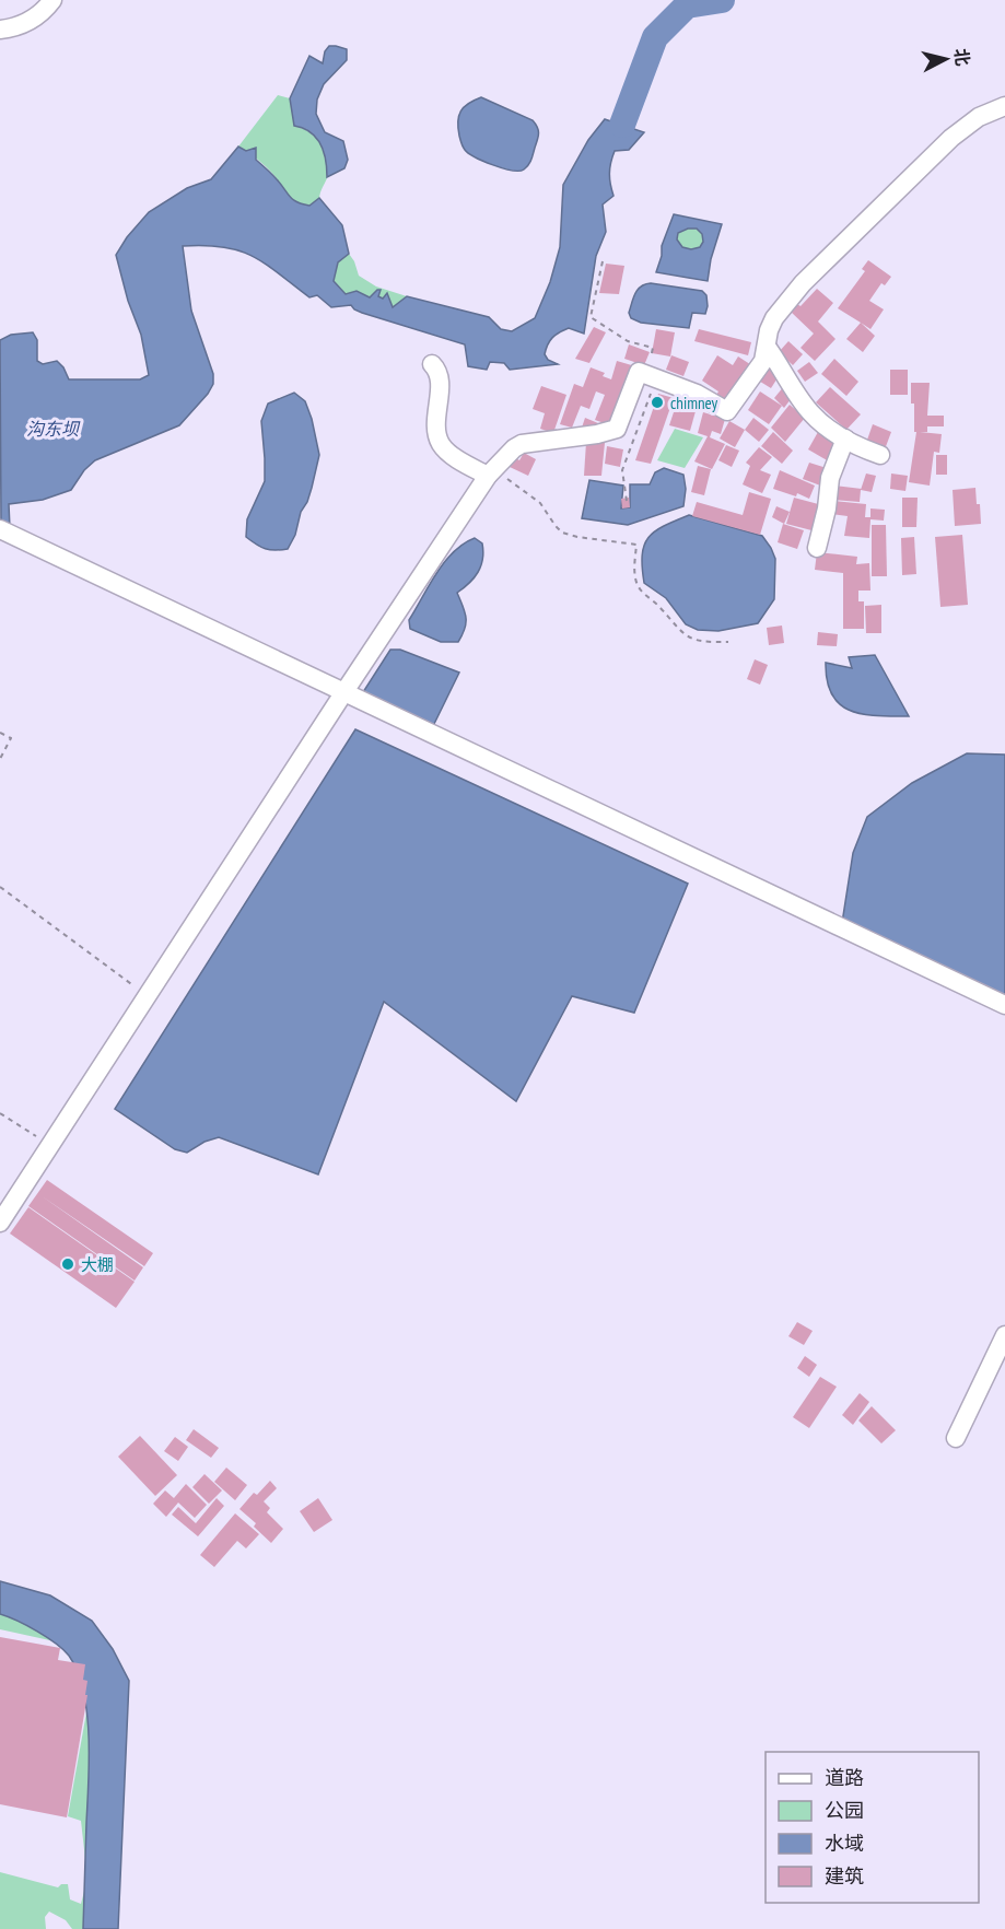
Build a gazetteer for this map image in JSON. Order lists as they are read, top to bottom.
{
  "water": ["沟东坝"],
  "places": ["chimney", "大棚"],
  "legend": [
    "道路",
    "公园",
    "水域",
    "建筑"
  ],
  "north": "right"
}
